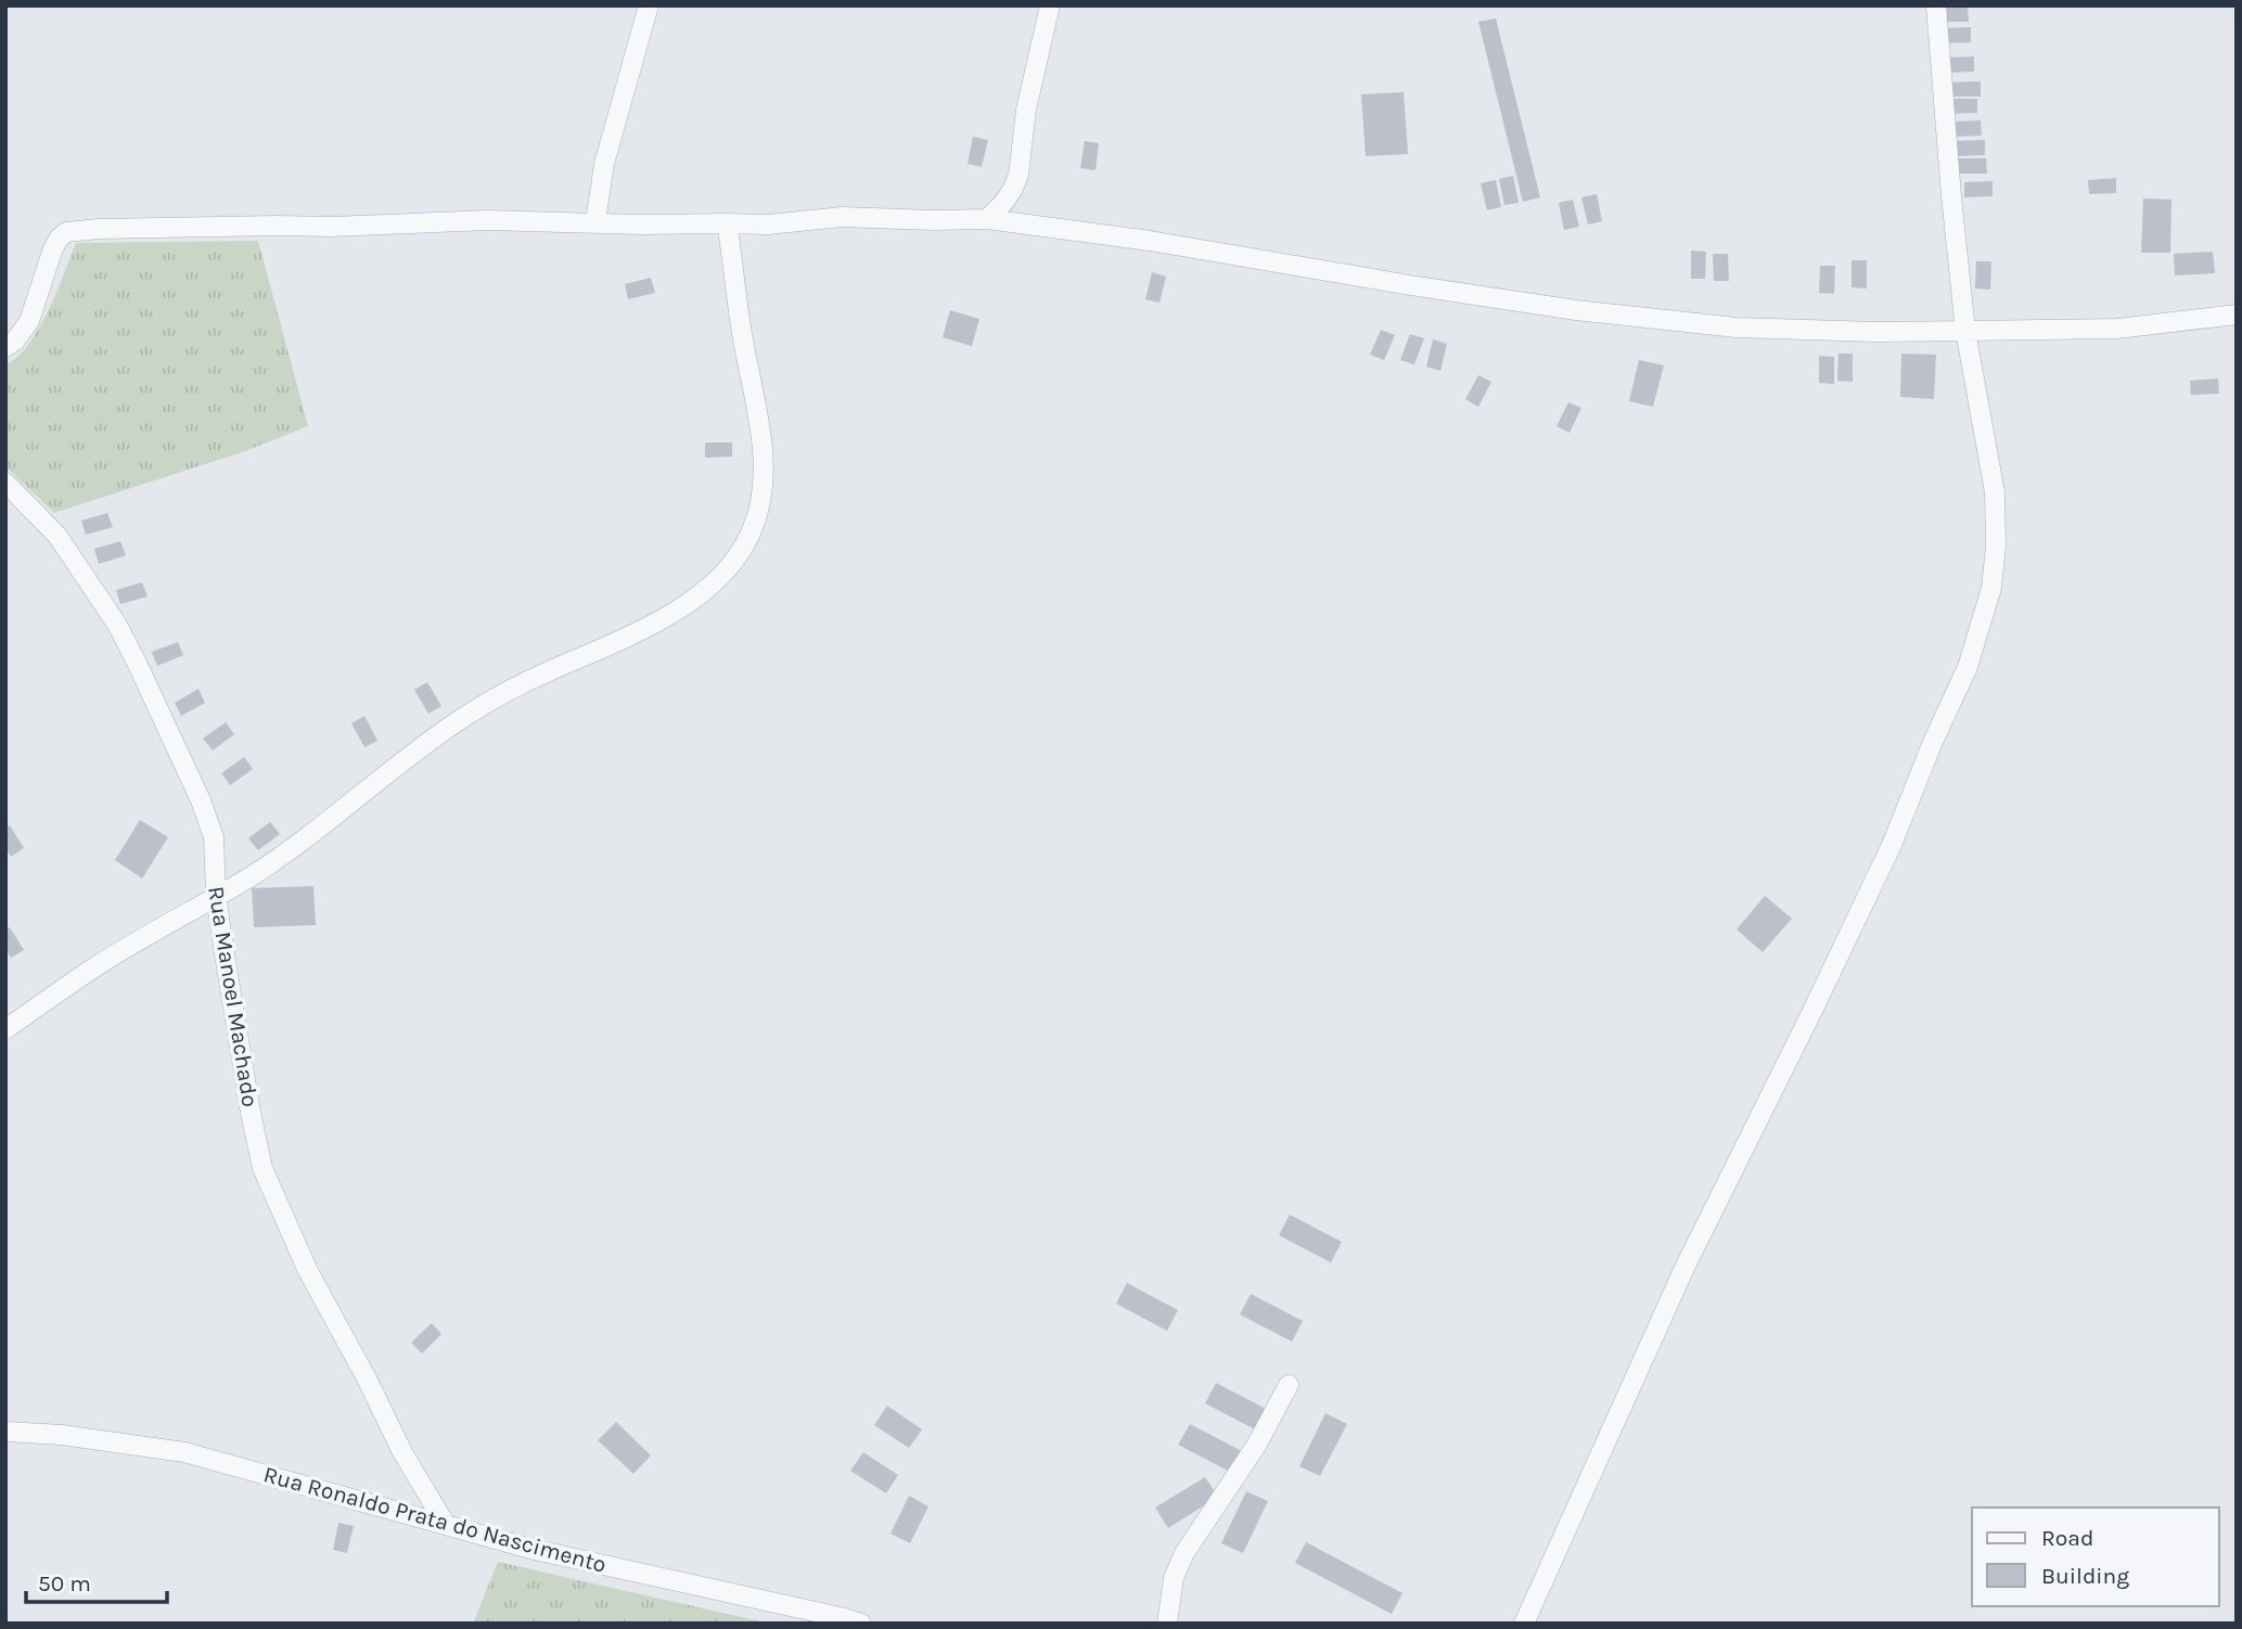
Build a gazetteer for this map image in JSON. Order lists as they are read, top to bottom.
{
  "streets": {
    "street": ["Rua Manoel Machado", "Rua Ronaldo Prata do Nascimento"]
  },
  "crossings": [
    ["Rua Manoel Machado", "Rua Ronaldo Prata do Nascimento"]
  ],
  "legend": ["Road", "Building"],
  "scale_bar": "50 m"
}
